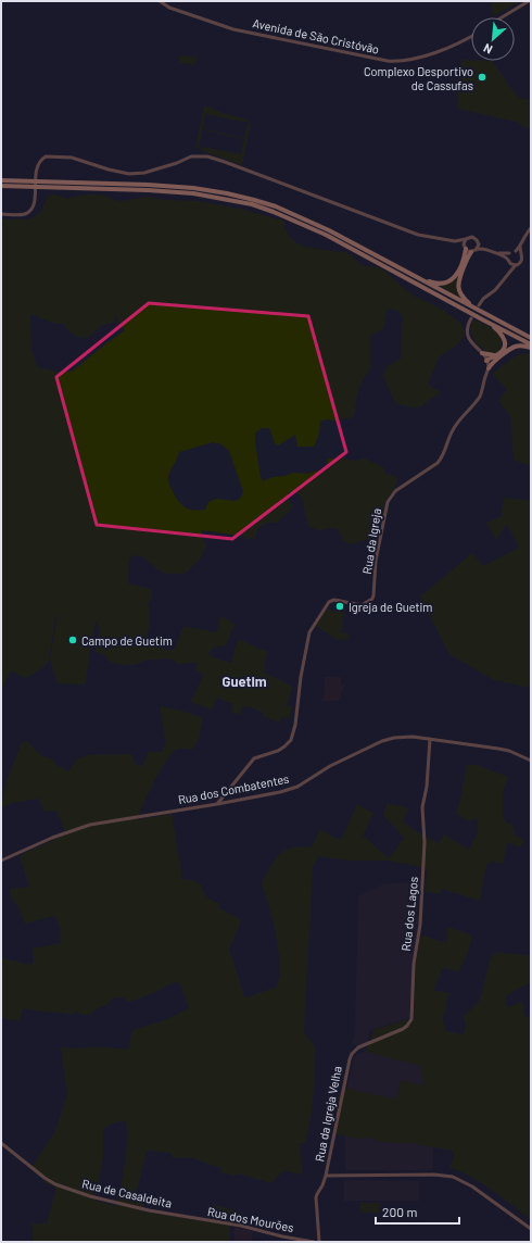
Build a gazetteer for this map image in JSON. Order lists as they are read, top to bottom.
{
  "streets": {
    "main road": [
      "Avenida de São Cristóvão",
      "Rua da Igreja",
      "Rua dos Combatentes",
      "Rua dos Lagos",
      "Rua da Igreja Velha",
      "Rua de Casaldeita",
      "Rua dos Mourões"
    ]
  },
  "crossings": [
    ["Rua da Igreja", "Rua dos Combatentes"],
    ["Rua dos Combatentes", "Rua dos Lagos"],
    ["Rua dos Lagos", "Rua da Igreja Velha"],
    ["Rua de Casaldeita", "Rua dos Mourões"]
  ],
  "districts": ["Guetim"],
  "places": ["Complexo Desportivo de Cassufas", "Igreja de Guetim", "Campo de Guetim"],
  "scale_bar": "200 m",
  "north": "bottom left"
}
